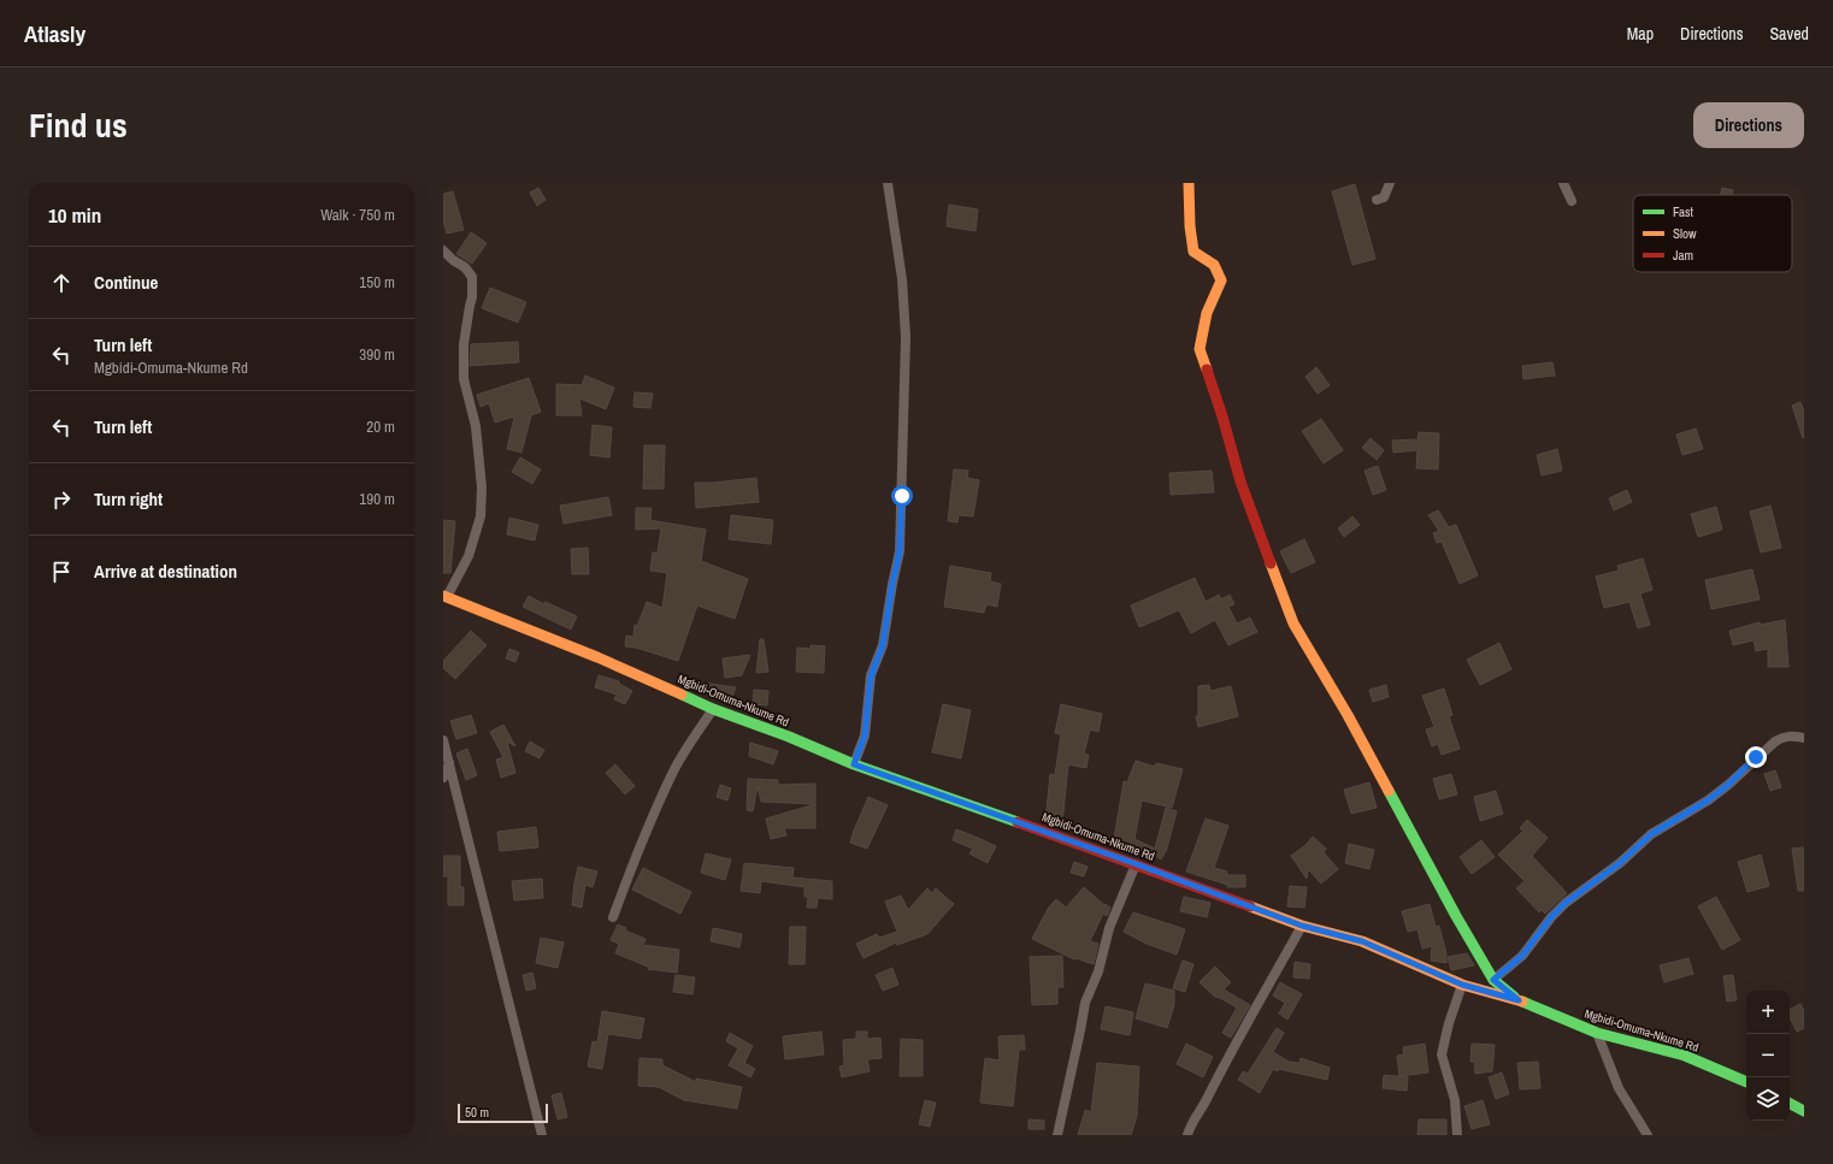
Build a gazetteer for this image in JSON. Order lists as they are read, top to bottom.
{
  "streets": {
    "street": ["Mgbidi-Omuma-Nkume Rd"]
  },
  "legend": ["Fast", "Slow", "Jam"],
  "scale_bar": "50 m",
  "page": {
    "header": "Atlasly",
    "nav": ["Map", "Directions", "Saved"],
    "title": "Find us",
    "buttons": "Directions",
    "heading": ["10 min", "Walk · 750 m"],
    "list": [
      ["Continue", "150 m"],
      ["Turn left", "Mgbidi-Omuma-Nkume Rd", "390 m"],
      ["Turn left", "20 m"],
      ["Turn right", "190 m"],
      "Arrive at destination"
    ],
    "map_buttons": ["+", "−"],
    "scale": "50 m"
  }
}
